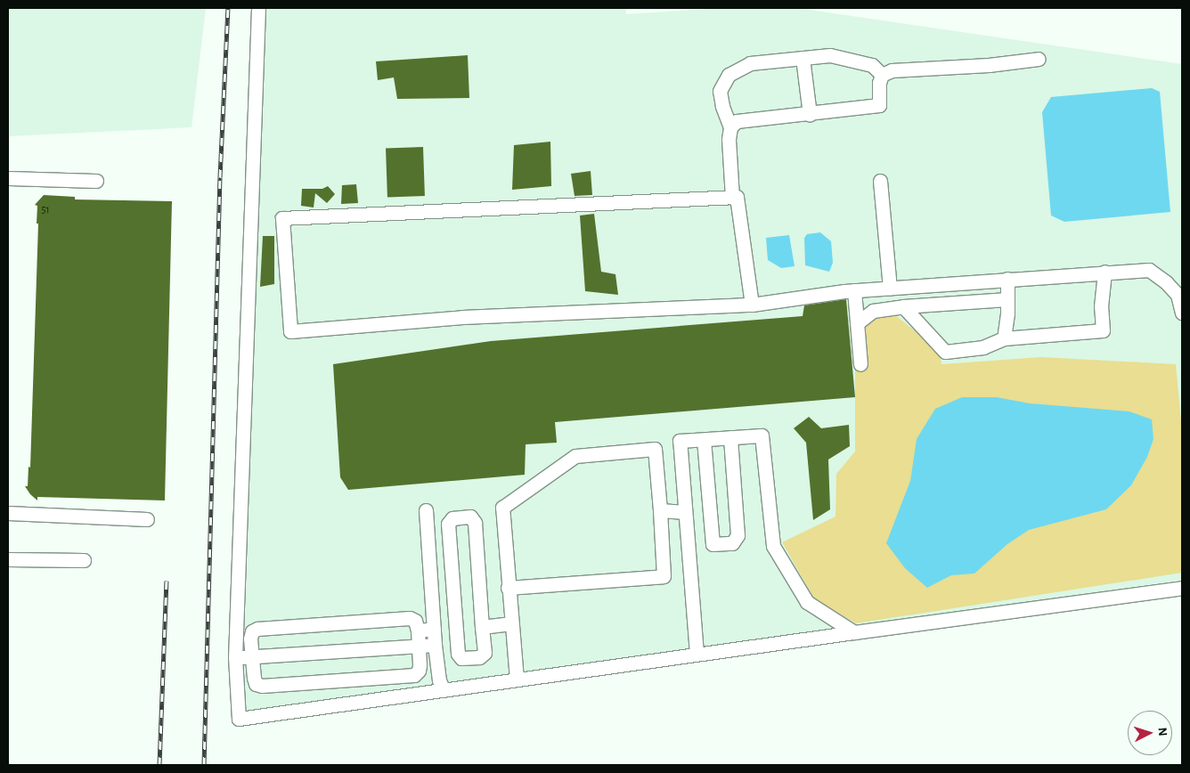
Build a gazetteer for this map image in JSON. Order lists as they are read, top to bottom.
{
  "house_numbers": ["51"],
  "north": "right"
}
